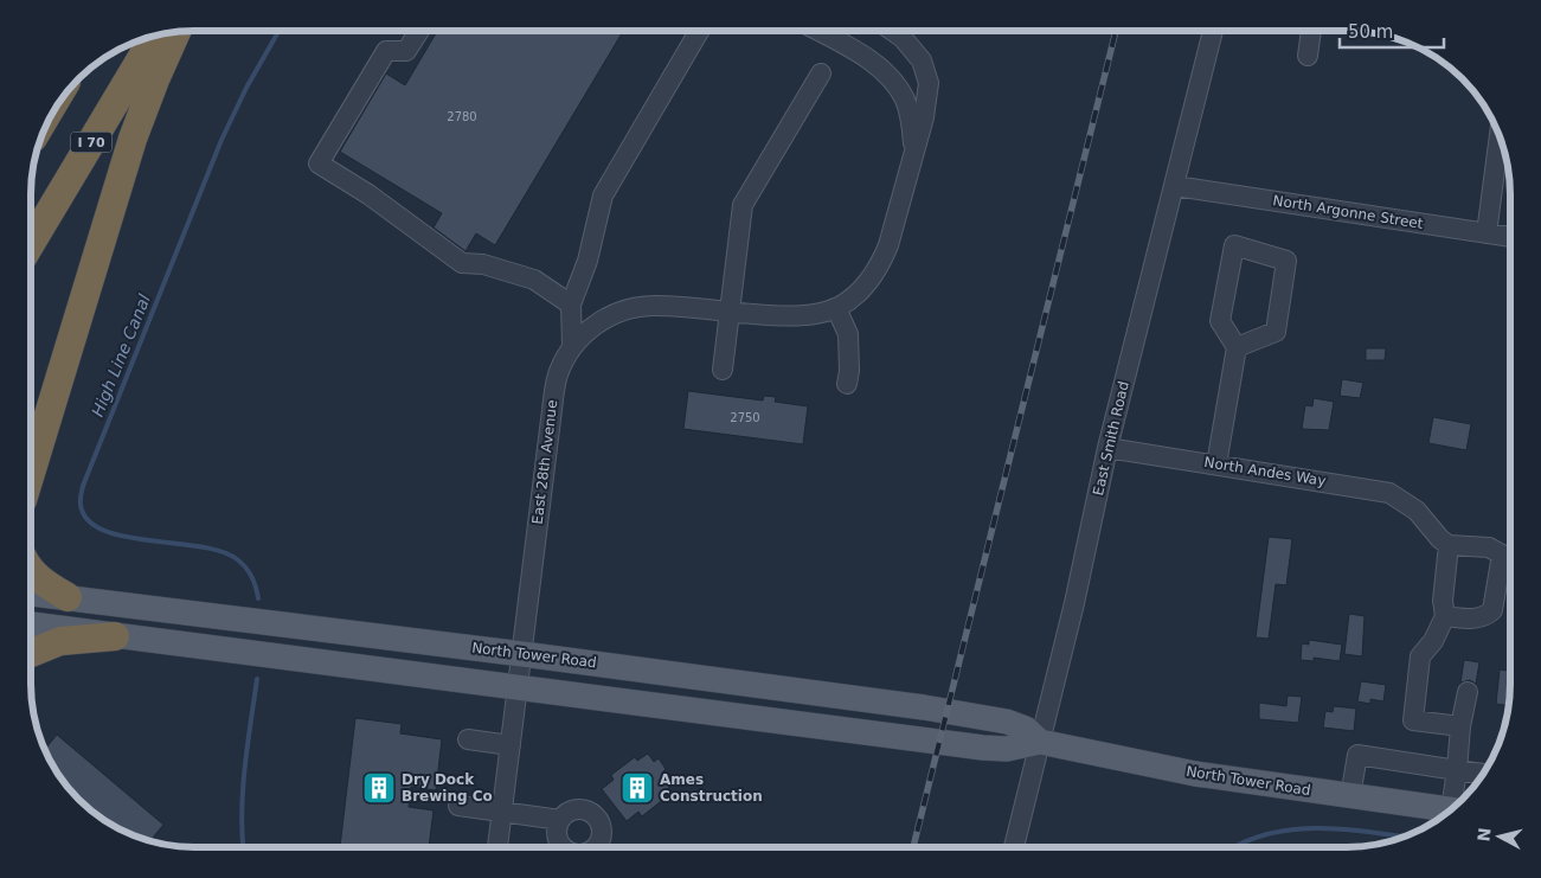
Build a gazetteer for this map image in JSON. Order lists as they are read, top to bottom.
{
  "streets": {
    "highway": ["I 70"],
    "main road": ["North Tower Road"],
    "street": [
      "North Argonne Street",
      "East Smith Road",
      "East 28th Avenue",
      "North Andes Way"
    ]
  },
  "crossings": [
    ["North Argonne Street", "East Smith Road"],
    ["East Smith Road", "North Andes Way"],
    ["East Smith Road", "North Tower Road"],
    ["East 28th Avenue", "North Tower Road"]
  ],
  "water": ["High Line Canal"],
  "places": {
    "building": ["Dry Dock Brewing Co", "Ames Construction"]
  },
  "house_numbers": ["2780", "2750"],
  "scale_bar": "50 m",
  "north": "left"
}
